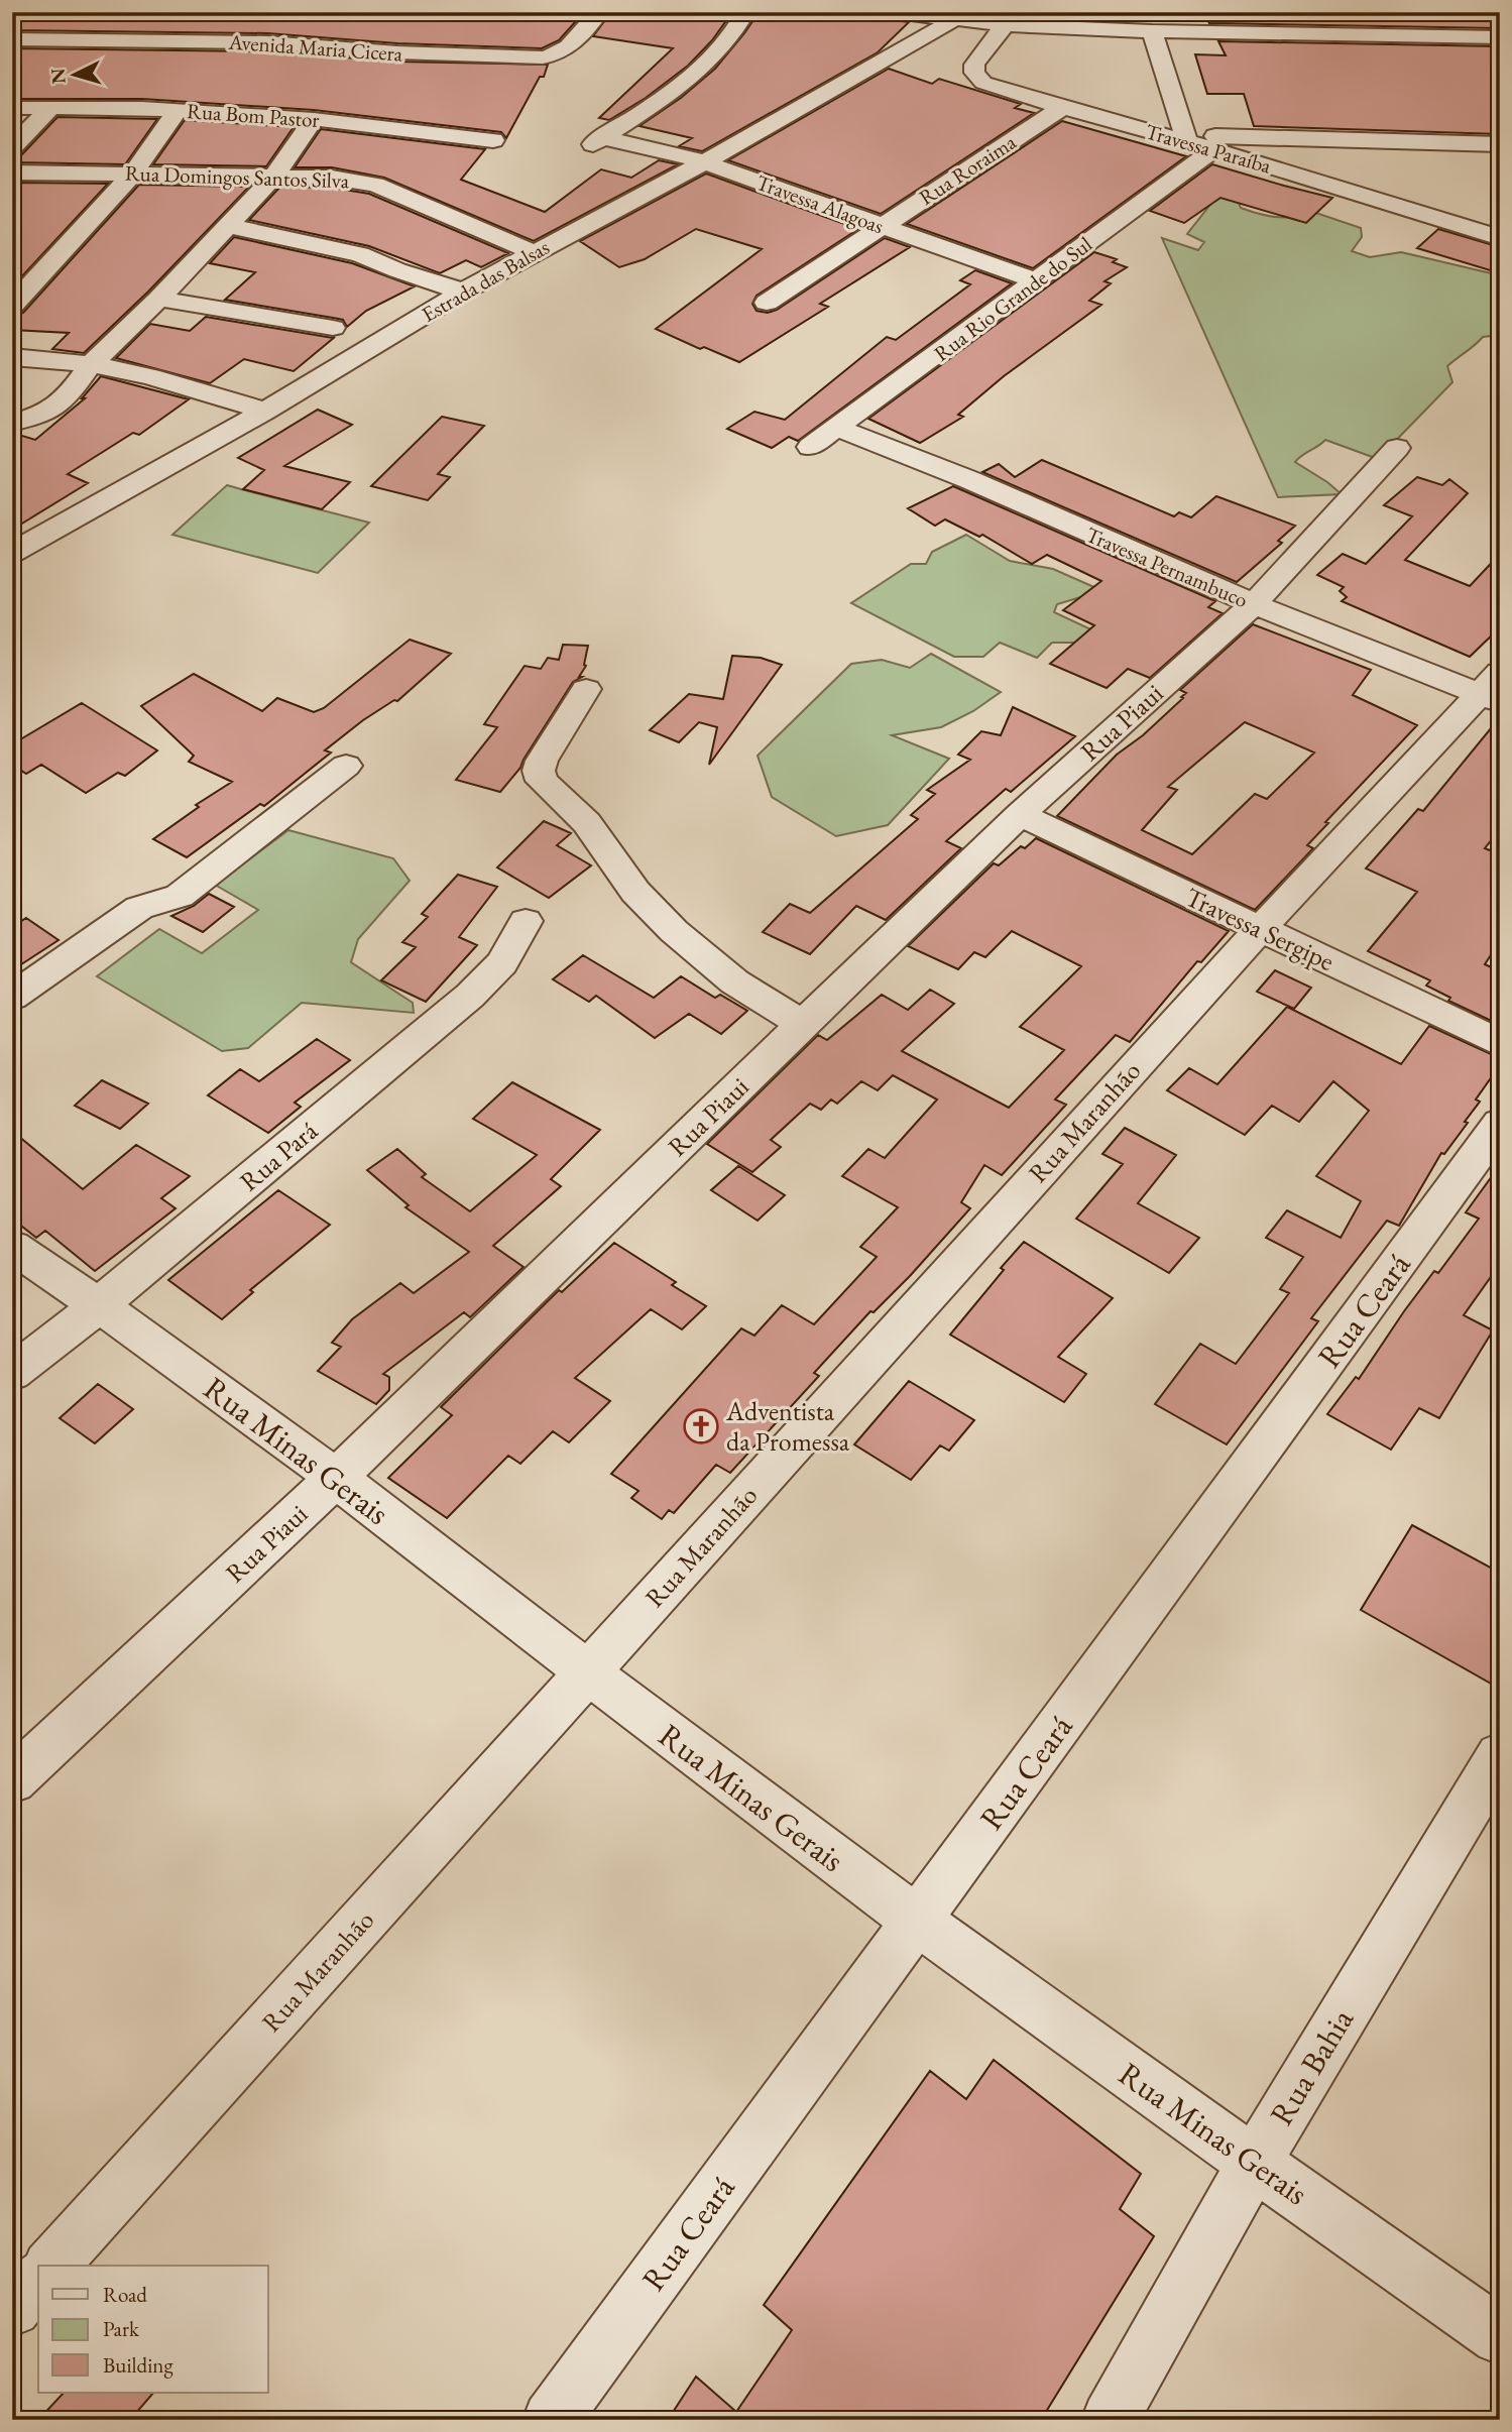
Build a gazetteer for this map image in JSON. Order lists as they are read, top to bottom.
{
  "streets": {
    "street": [
      "Avenida Maria Cicera",
      "Rua Bom Pastor",
      "Travessa Paraíba",
      "Rua Roraima",
      "Rua Domingos Santos Silva",
      "Travessa Alagoas",
      "Estrada das Balsas",
      "Rua Rio Grande do Sul",
      "Travessa Pernambuco",
      "Rua Piaui",
      "Travessa Sergipe",
      "Rua Maranhão",
      "Rua Pará",
      "Rua Ceará",
      "Rua Minas Gerais",
      "Rua Bahia"
    ]
  },
  "crossings": [
    ["Travessa Paraíba", "Rua Roraima"],
    ["Travessa Paraíba", "Rua Rio Grande do Sul"],
    ["Rua Roraima", "Travessa Alagoas"],
    ["Rua Domingos Santos Silva", "Estrada das Balsas"],
    ["Travessa Alagoas", "Estrada das Balsas"],
    ["Travessa Alagoas", "Rua Rio Grande do Sul"],
    ["Rua Rio Grande do Sul", "Travessa Pernambuco"],
    ["Travessa Pernambuco", "Rua Piaui"],
    ["Travessa Pernambuco", "Rua Maranhão"],
    ["Rua Piaui", "Travessa Sergipe"],
    ["Rua Piaui", "Rua Minas Gerais"],
    ["Travessa Sergipe", "Rua Maranhão"],
    ["Rua Maranhão", "Rua Minas Gerais"],
    ["Rua Pará", "Rua Minas Gerais"],
    ["Rua Ceará", "Rua Minas Gerais"],
    ["Rua Minas Gerais", "Rua Bahia"]
  ],
  "places": {
    "church": ["Adventista da Promessa"]
  },
  "legend": ["Road", "Park", "Building"],
  "north": "left"
}
